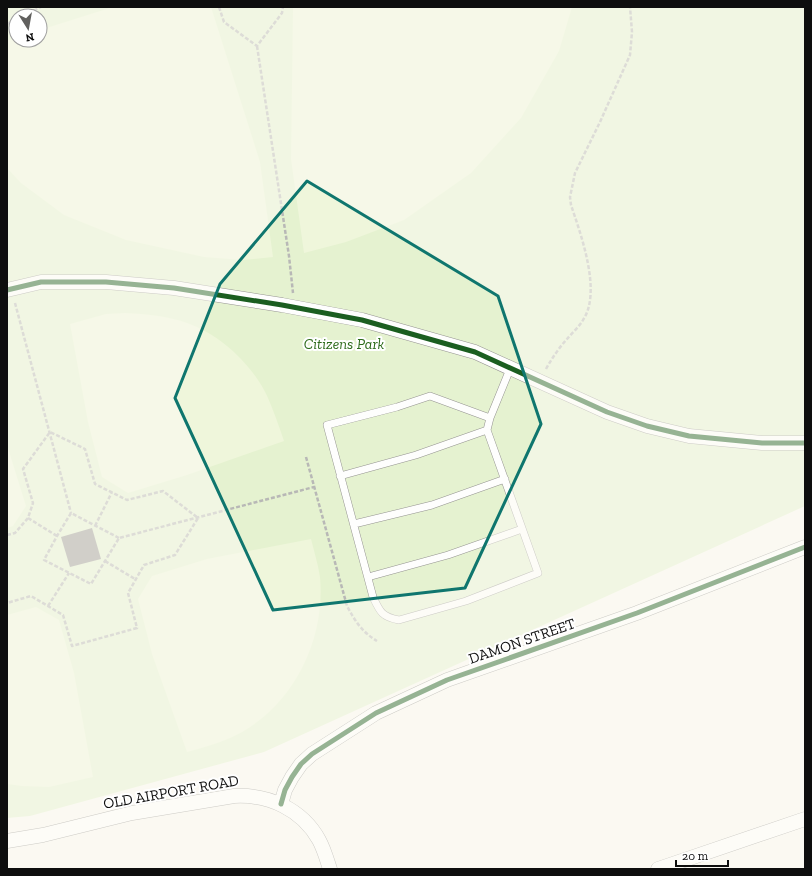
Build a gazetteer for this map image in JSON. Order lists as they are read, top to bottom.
{
  "streets": {
    "street": ["DAMON STREET", "OLD AIRPORT ROAD"]
  },
  "crossings": [
    ["DAMON STREET", "OLD AIRPORT ROAD"]
  ],
  "parks": ["Citizens Park"],
  "scale_bar": "20 m",
  "north": "bottom"
}
